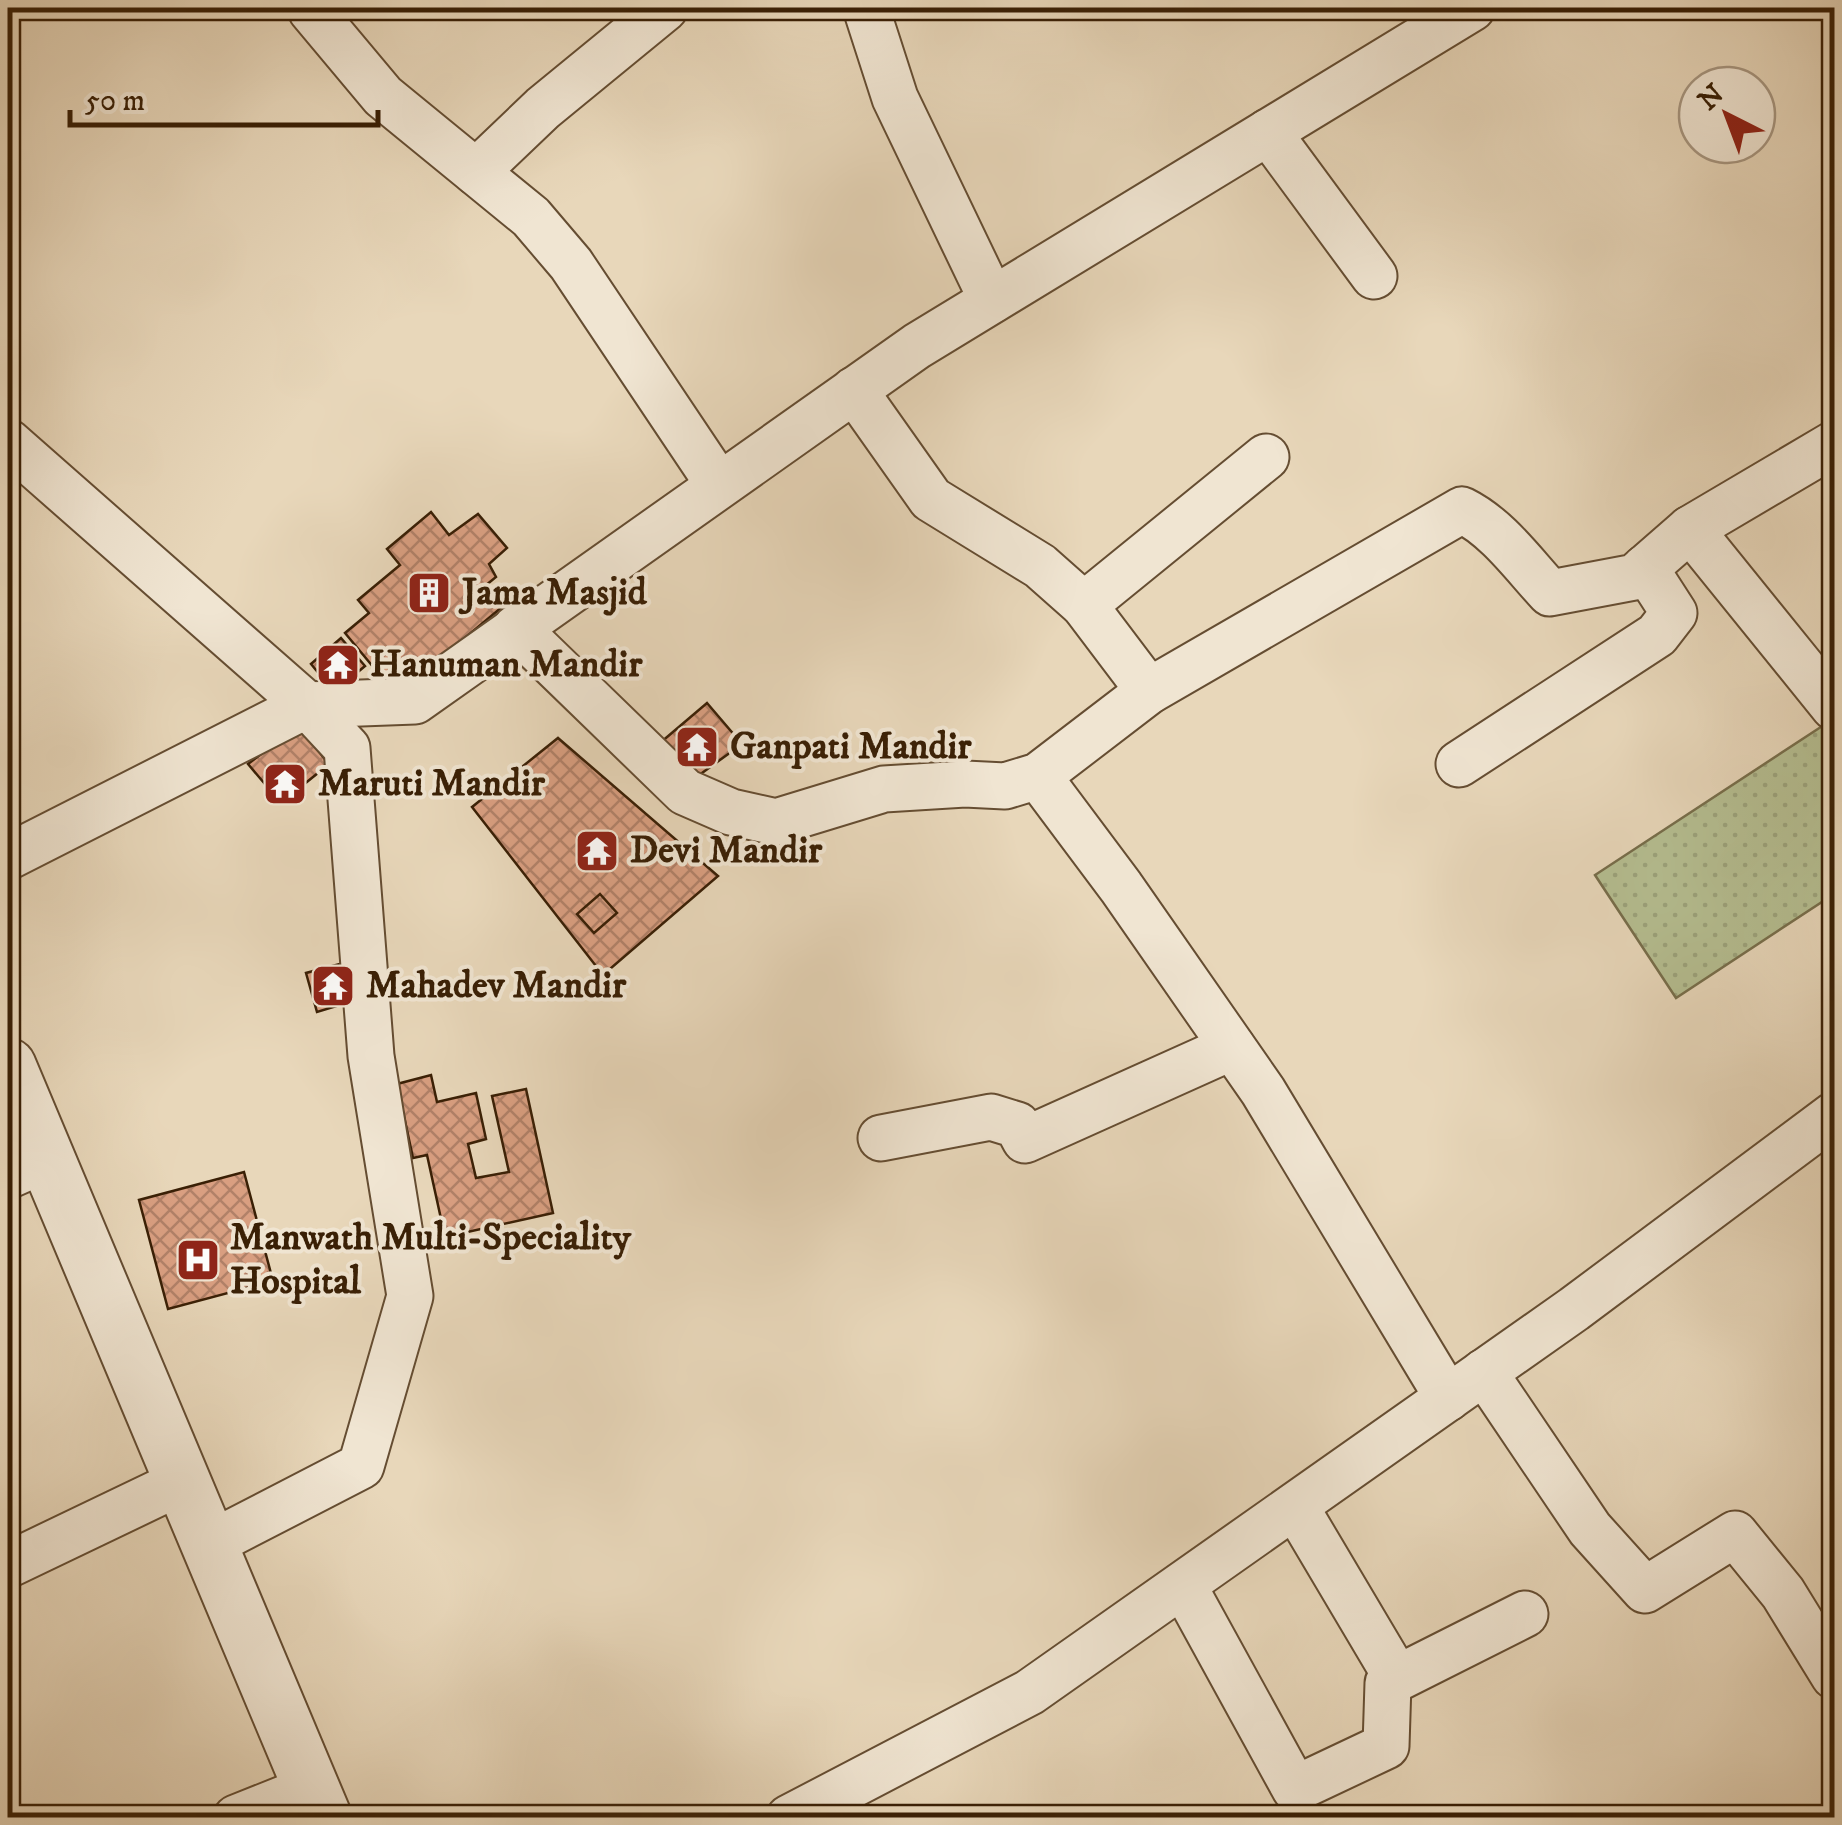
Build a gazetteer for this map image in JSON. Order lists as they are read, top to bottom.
{
  "places": {
    "building": ["Jama Masjid"],
    "temple": [
      "Hanuman Mandir",
      "Ganpati Mandir",
      "Maruti Mandir",
      "Devi Mandir",
      "Mahadev Mandir"
    ],
    "hospital": ["Manwath Multi-Speciality Hospital"]
  },
  "scale_bar": "50 m",
  "north": "top left"
}
